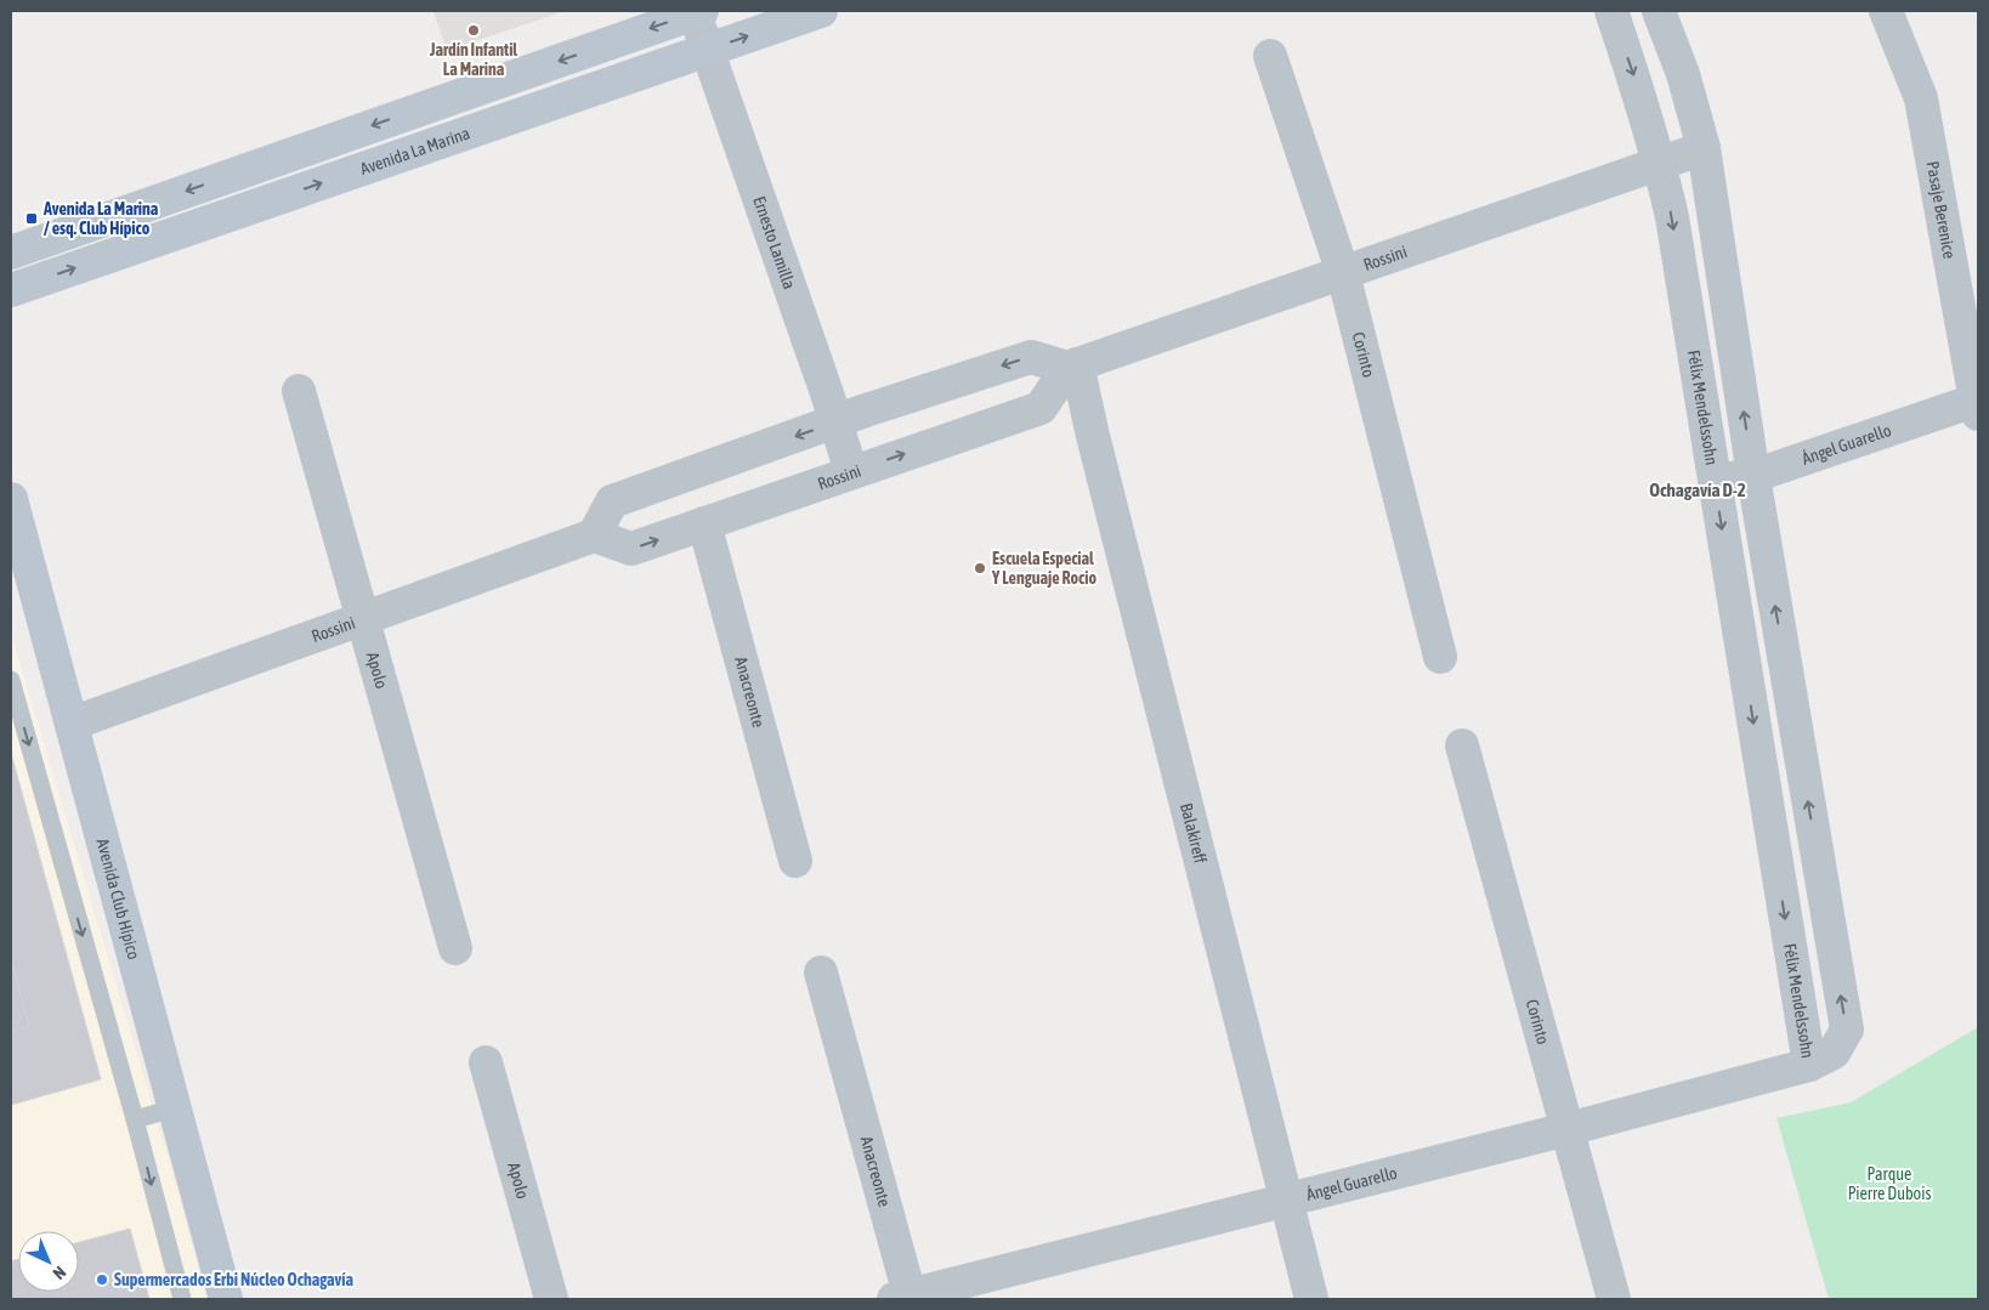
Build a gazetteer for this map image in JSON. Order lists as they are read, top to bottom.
{
  "streets": {
    "street": [
      "Avenida La Marina",
      "Pasaje Berenice",
      "Ernesto Lamilla",
      "Rossini",
      "Corinto",
      "Félix Mendelssohn",
      "Ángel Guarello",
      "Apolo",
      "Anacreonte",
      "Balakireff",
      "Avenida Club Hípico"
    ]
  },
  "crossings": [
    ["Avenida La Marina", "Ernesto Lamilla"],
    ["Pasaje Berenice", "Ángel Guarello"],
    ["Ernesto Lamilla", "Rossini"],
    ["Rossini", "Corinto"],
    ["Rossini", "Félix Mendelssohn"],
    ["Rossini", "Apolo"],
    ["Rossini", "Anacreonte"],
    ["Rossini", "Balakireff"],
    ["Rossini", "Avenida Club Hípico"],
    ["Corinto", "Ángel Guarello"],
    ["Félix Mendelssohn", "Ángel Guarello"],
    ["Ángel Guarello", "Anacreonte"],
    ["Ángel Guarello", "Balakireff"]
  ],
  "districts": ["Ochagavía D-2"],
  "parks": ["Parque Pierre Dubois"],
  "places": {
    "other": ["Jardín Infantil La Marina", "Escuela Especial Y Lenguaje Rocio", "Supermercados Erbi Núcleo Ochagavía"],
    "transit": ["Avenida La Marina / esq. Club Hípico"]
  },
  "north": "bottom right"
}
